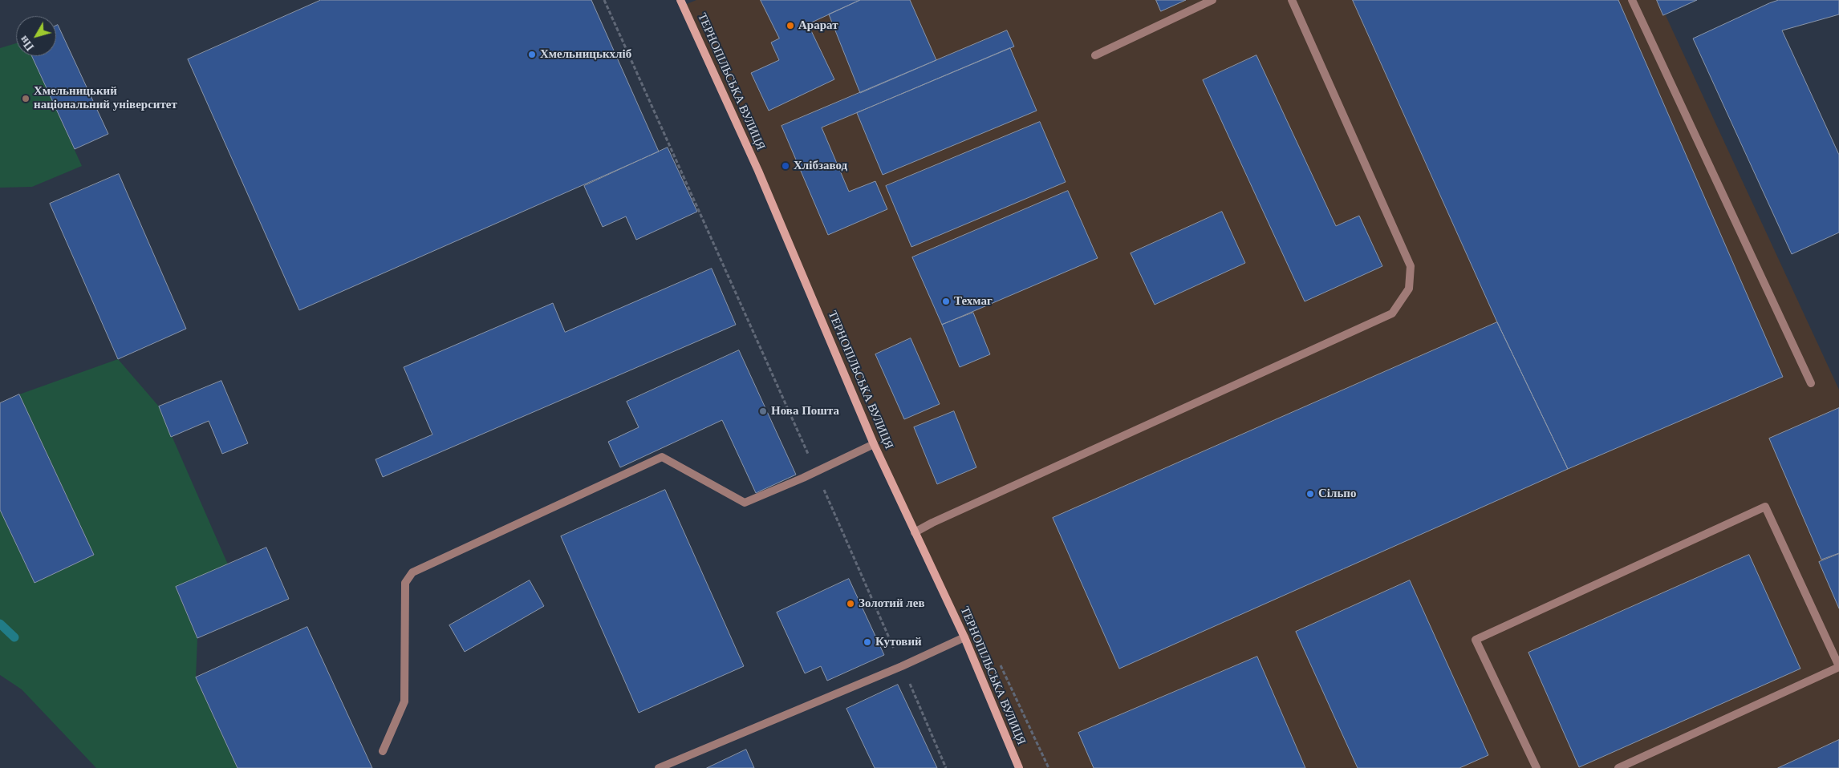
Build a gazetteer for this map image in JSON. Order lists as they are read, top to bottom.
{
  "streets": {
    "main road": ["ТЕРНОПІЛЬСЬКА ВУЛИЦЯ"]
  },
  "places": [
    "Арарат",
    "Хмельницькхліб",
    "Хмельницький національний університет",
    "Хлібзавод",
    "Техмаг",
    "Нова Пошта",
    "Сільпо",
    "Золотий лев",
    "Кутовий"
  ],
  "north": "bottom left"
}
